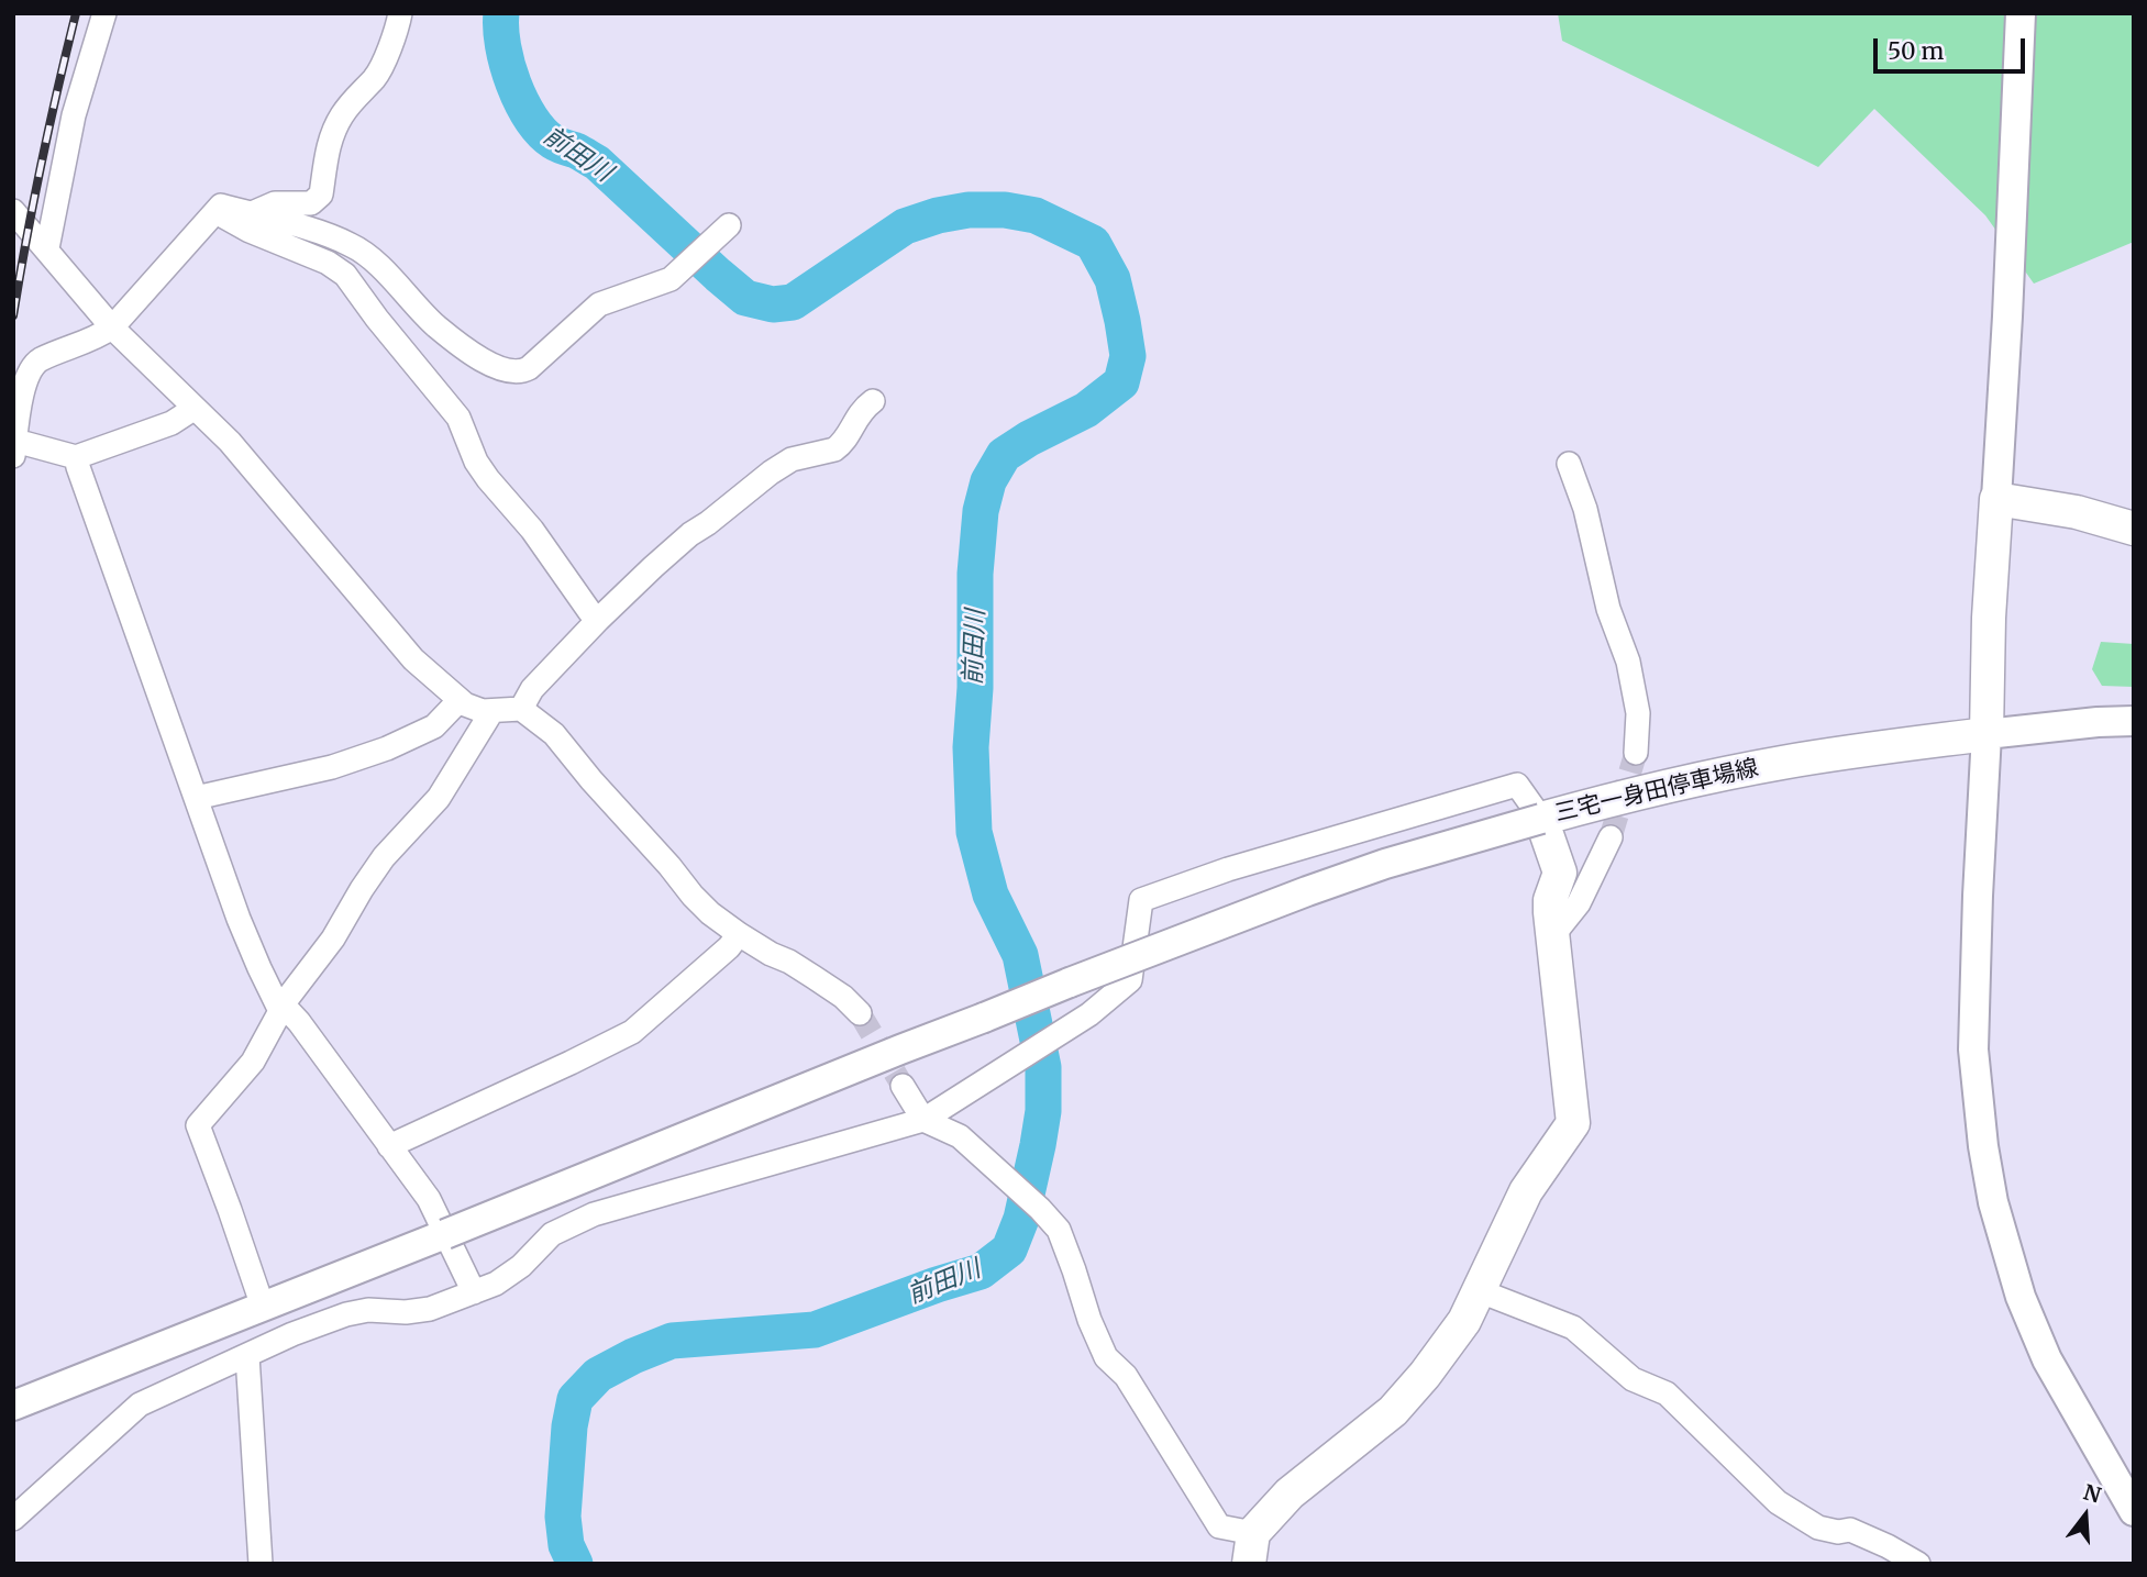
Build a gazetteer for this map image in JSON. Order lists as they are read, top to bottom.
{
  "streets": {
    "main road": ["三宅一身田停車場線"]
  },
  "water": ["前田川"],
  "scale_bar": "50 m",
  "north": "top"
}
